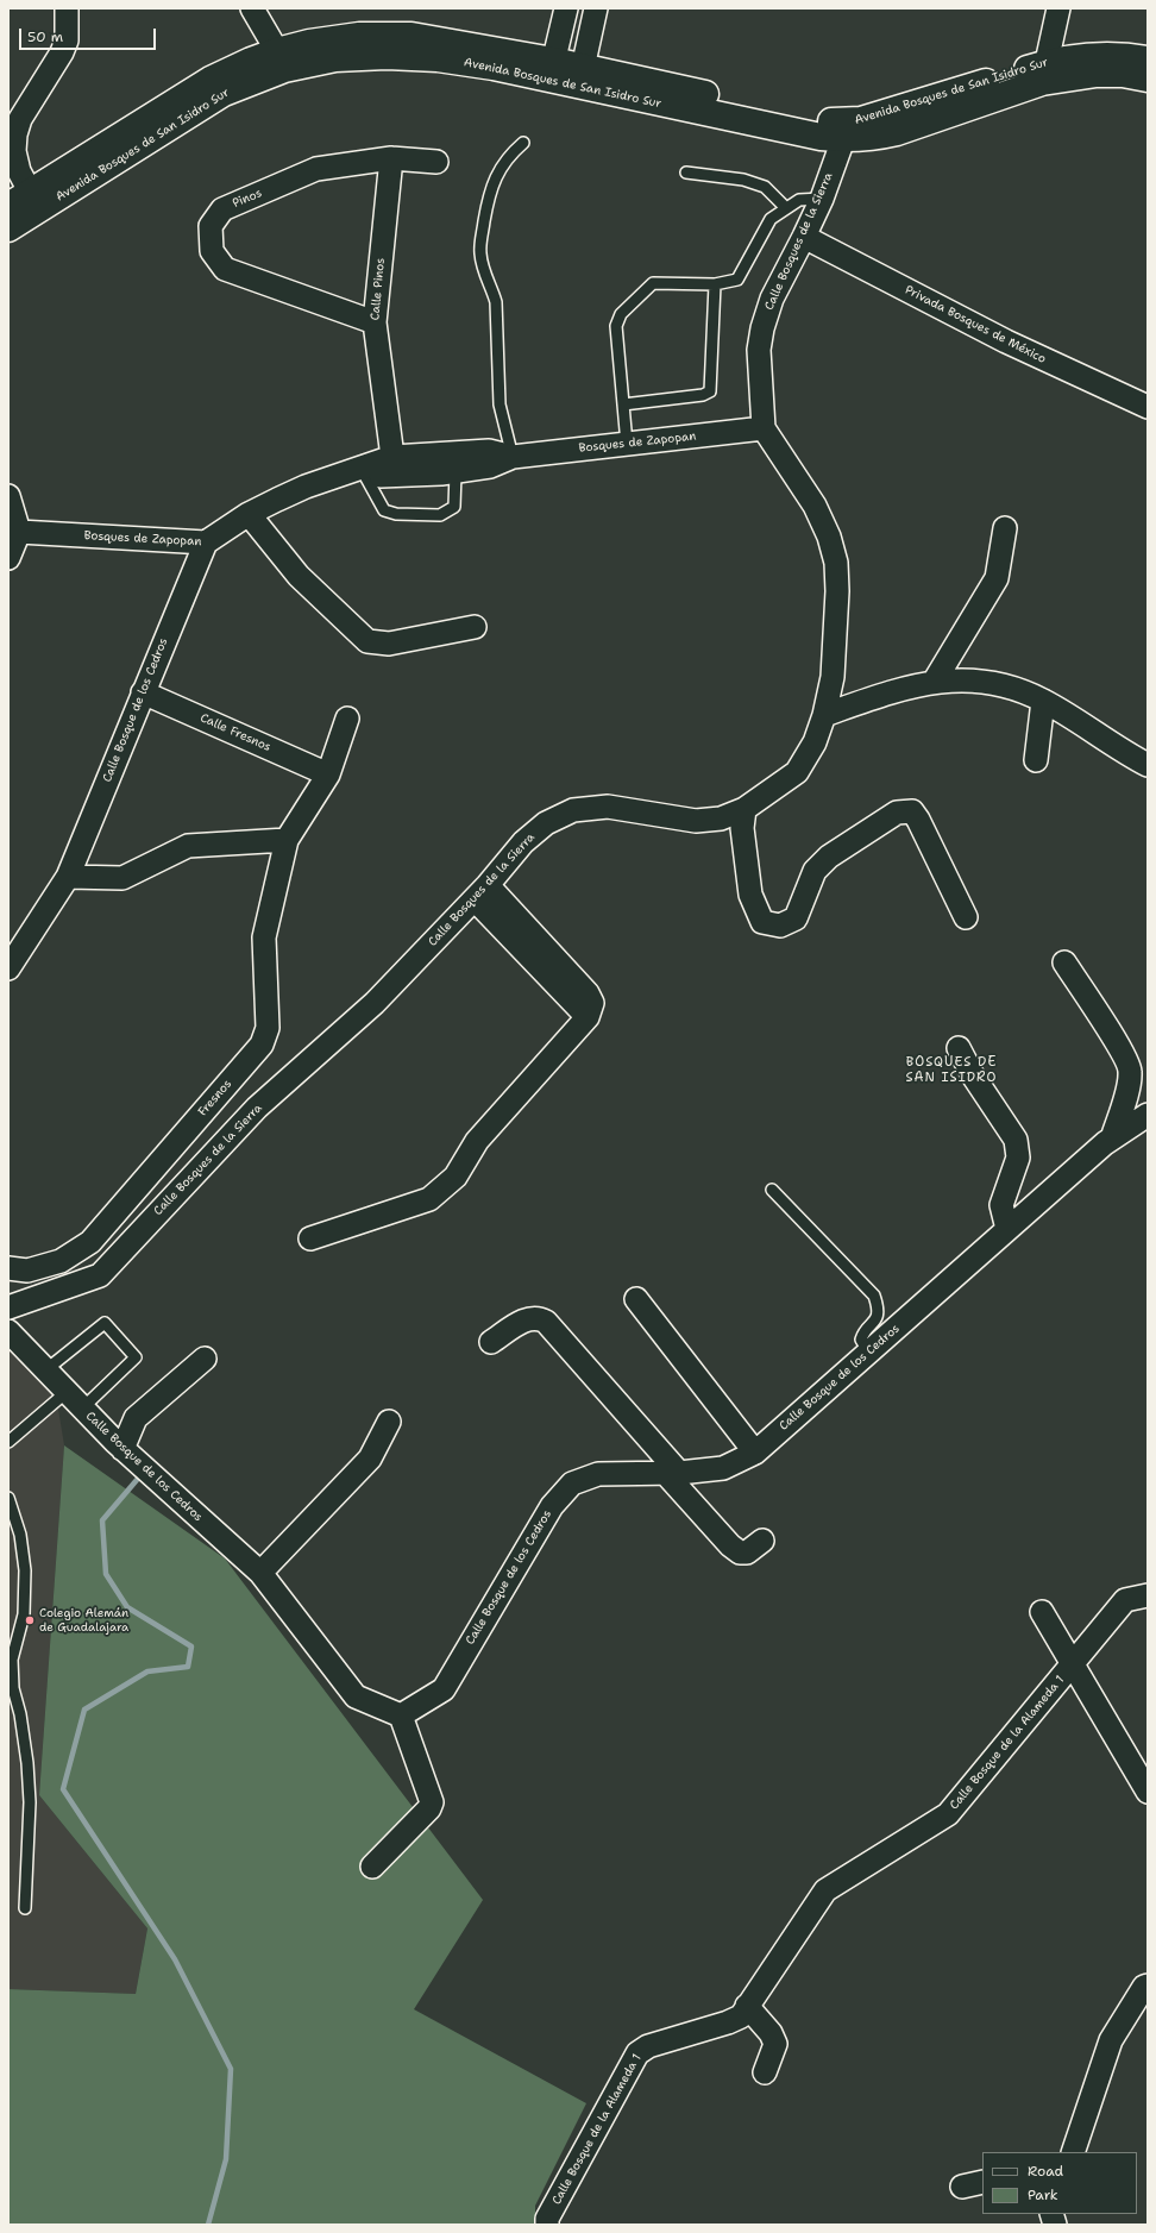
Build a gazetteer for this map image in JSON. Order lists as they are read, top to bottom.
{
  "streets": {
    "main road": ["Avenida Bosques de San Isidro Sur"],
    "street": [
      "Pinos",
      "Calle Bosques de la Sierra",
      "Calle Pinos",
      "Privada Bosques de México",
      "Bosques de Zapopan",
      "Calle Bosque de los Cedros",
      "Calle Fresnos",
      "Fresnos",
      "Calle Bosque de la Alameda 1"
    ]
  },
  "crossings": [
    ["Avenida Bosques de San Isidro Sur", "Calle Bosques de la Sierra"],
    ["Pinos", "Calle Pinos"],
    ["Calle Bosques de la Sierra", "Privada Bosques de México"],
    ["Calle Bosques de la Sierra", "Bosques de Zapopan"],
    ["Calle Pinos", "Bosques de Zapopan"],
    ["Bosques de Zapopan", "Calle Bosque de los Cedros"],
    ["Calle Bosque de los Cedros", "Calle Fresnos"],
    ["Calle Fresnos", "Fresnos"]
  ],
  "districts": ["BOSQUES DE SAN ISIDRO"],
  "places": ["Colegio Alemán de Guadalajara"],
  "legend": ["Road", "Park"],
  "scale_bar": "50 m"
}
